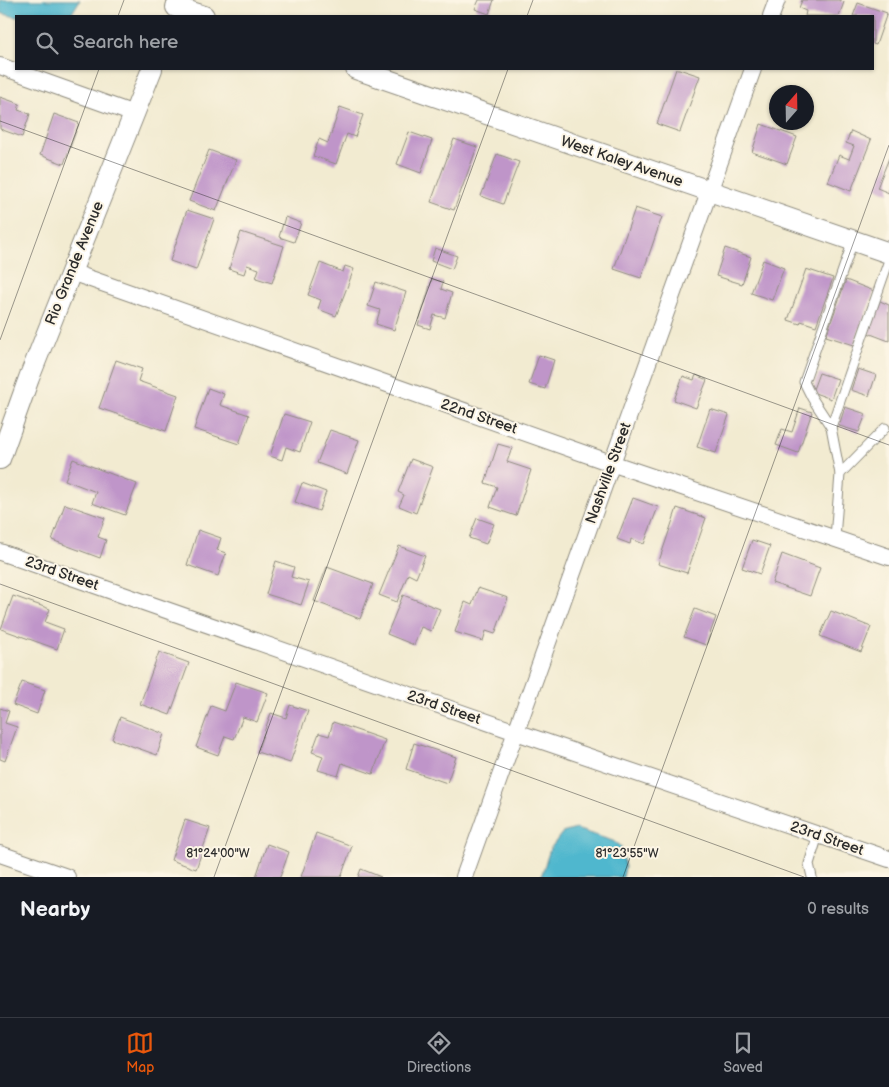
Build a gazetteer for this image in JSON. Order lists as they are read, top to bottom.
{
  "streets": {
    "street": [
      "West Kaley Avenue",
      "Rio Grande Avenue",
      "22nd Street",
      "Nashville Street",
      "23rd Street"
    ]
  },
  "crossings": [
    ["West Kaley Avenue", "Nashville Street"],
    ["Rio Grande Avenue", "22nd Street"],
    ["22nd Street", "Nashville Street"],
    ["Nashville Street", "23rd Street"]
  ],
  "north": "top",
  "page": {
    "search": "Search here",
    "heading": ["Nearby", "0 results"],
    "nav": ["Map", "Directions", "Saved"]
  },
  "coordinates": ["81°24'00\"W", "81°23'55\"W"]
}
